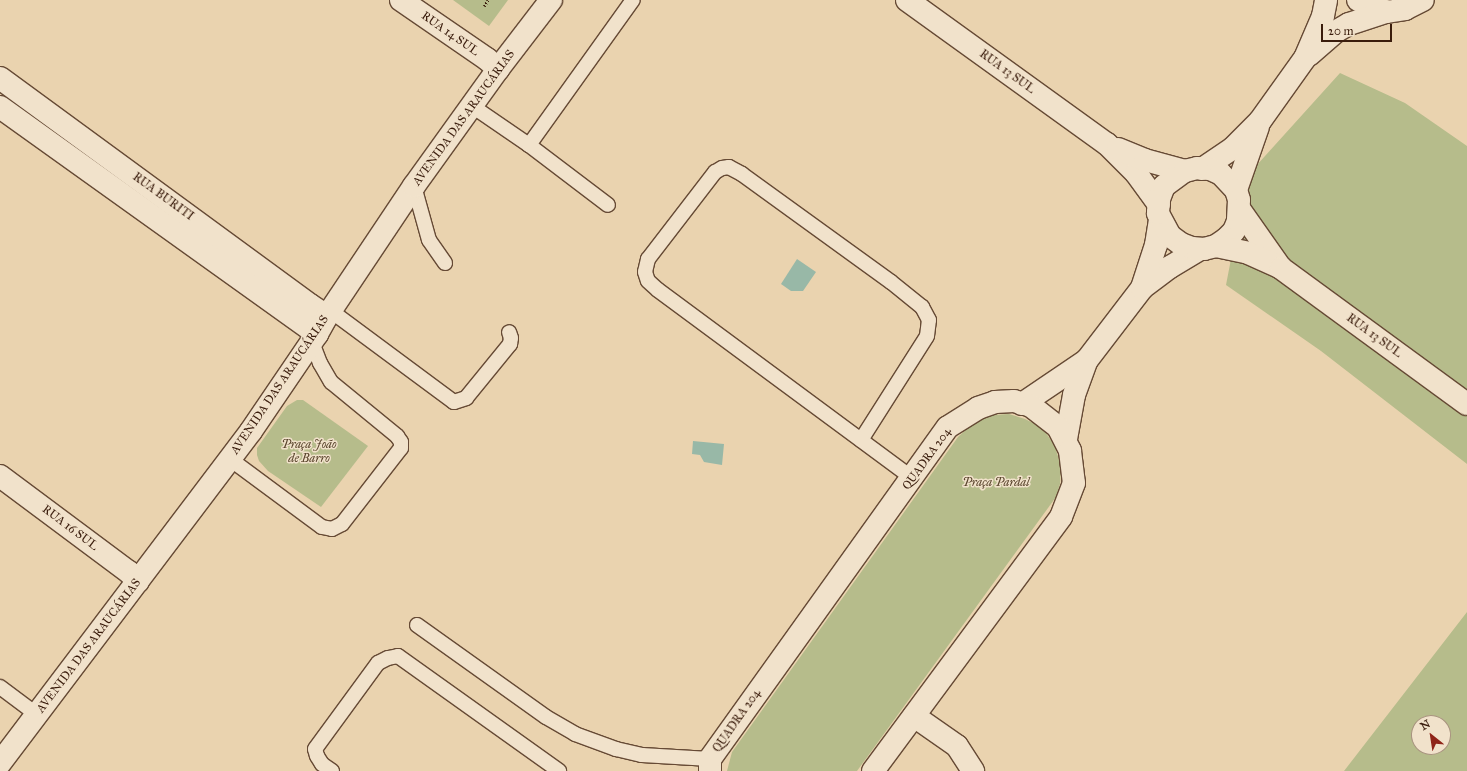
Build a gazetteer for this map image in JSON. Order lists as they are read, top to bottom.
{
  "streets": {
    "street": [
      "RUA 14 SUL",
      "RUA 13 SUL",
      "AVENIDA DAS ARAUCÁRIAS",
      "RUA BURITI",
      "QUADRA 204",
      "RUA 16 SUL"
    ]
  },
  "crossings": [
    ["RUA 14 SUL", "AVENIDA DAS ARAUCÁRIAS"],
    ["AVENIDA DAS ARAUCÁRIAS", "RUA BURITI"],
    ["AVENIDA DAS ARAUCÁRIAS", "RUA 16 SUL"]
  ],
  "parks": ["Praça João de Barro", "Praça Pardal"],
  "scale_bar": "20 m",
  "north": "top left"
}
